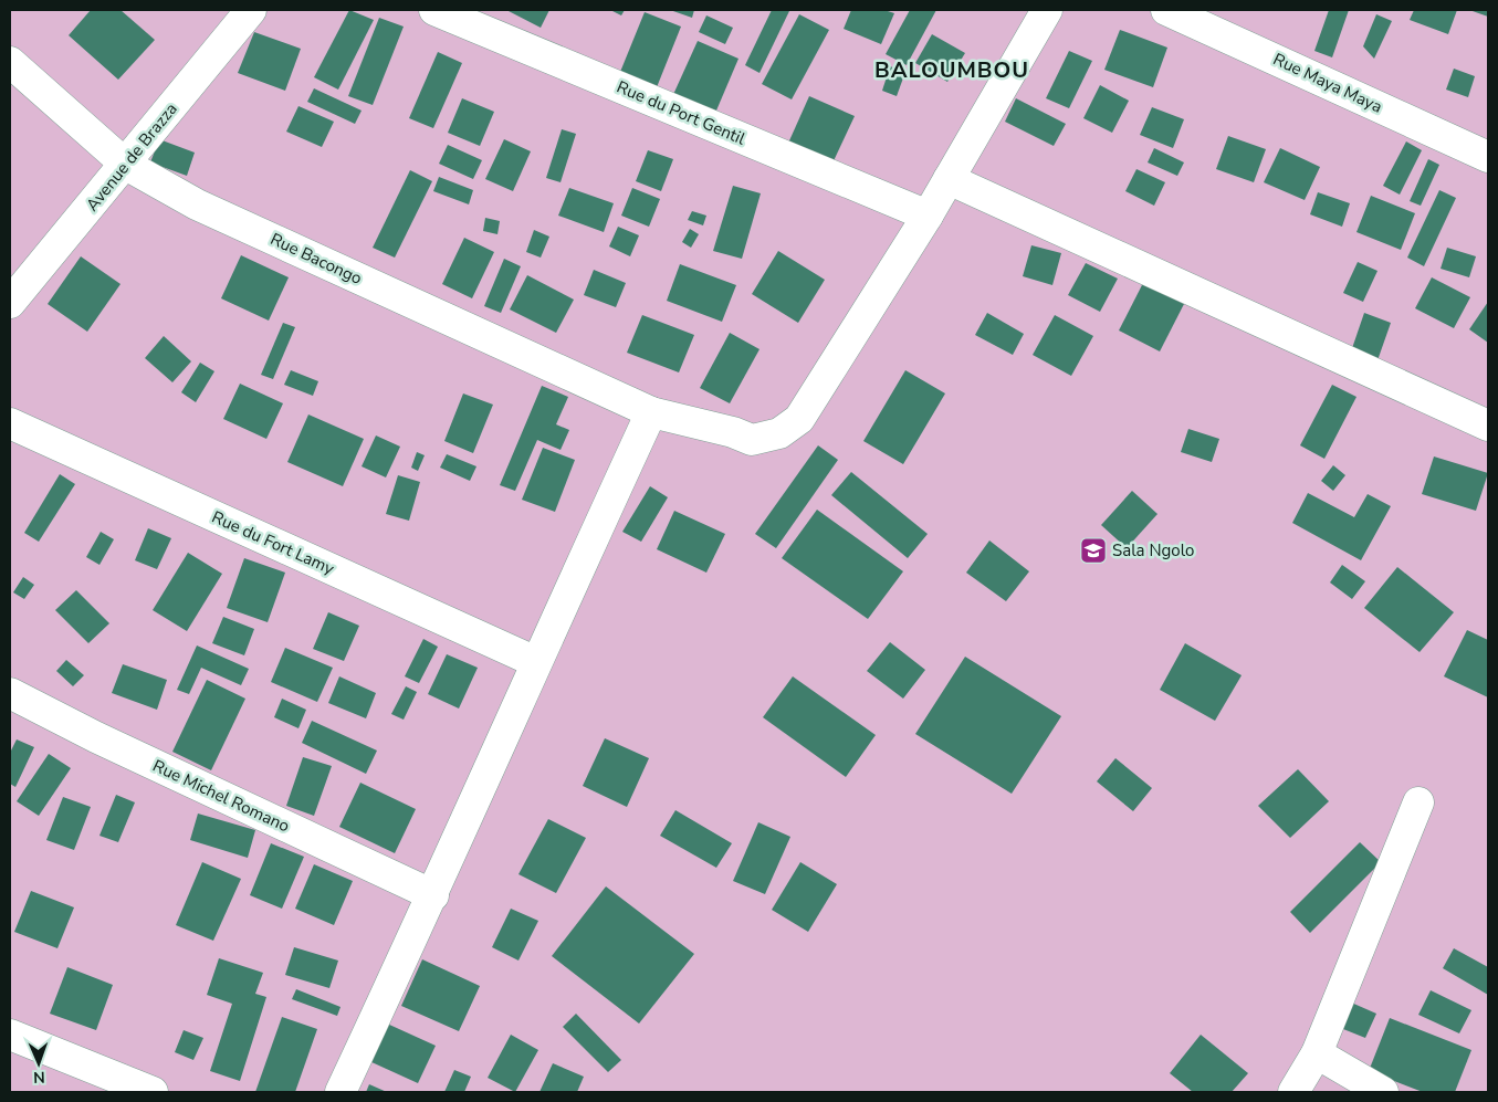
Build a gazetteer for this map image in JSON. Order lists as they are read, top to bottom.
{
  "streets": {
    "street": [
      "Rue Maya Maya",
      "Rue du Port Gentil",
      "Avenue de Brazza",
      "Rue Bacongo",
      "Rue du Fort Lamy",
      "Rue Michel Romano"
    ]
  },
  "crossings": [
    ["Rue du Port Gentil", "Rue Bacongo"],
    ["Avenue de Brazza", "Rue Bacongo"]
  ],
  "districts": ["BALOUMBOU"],
  "places": {
    "school or university": ["Sala Ngolo"]
  },
  "north": "bottom"
}
